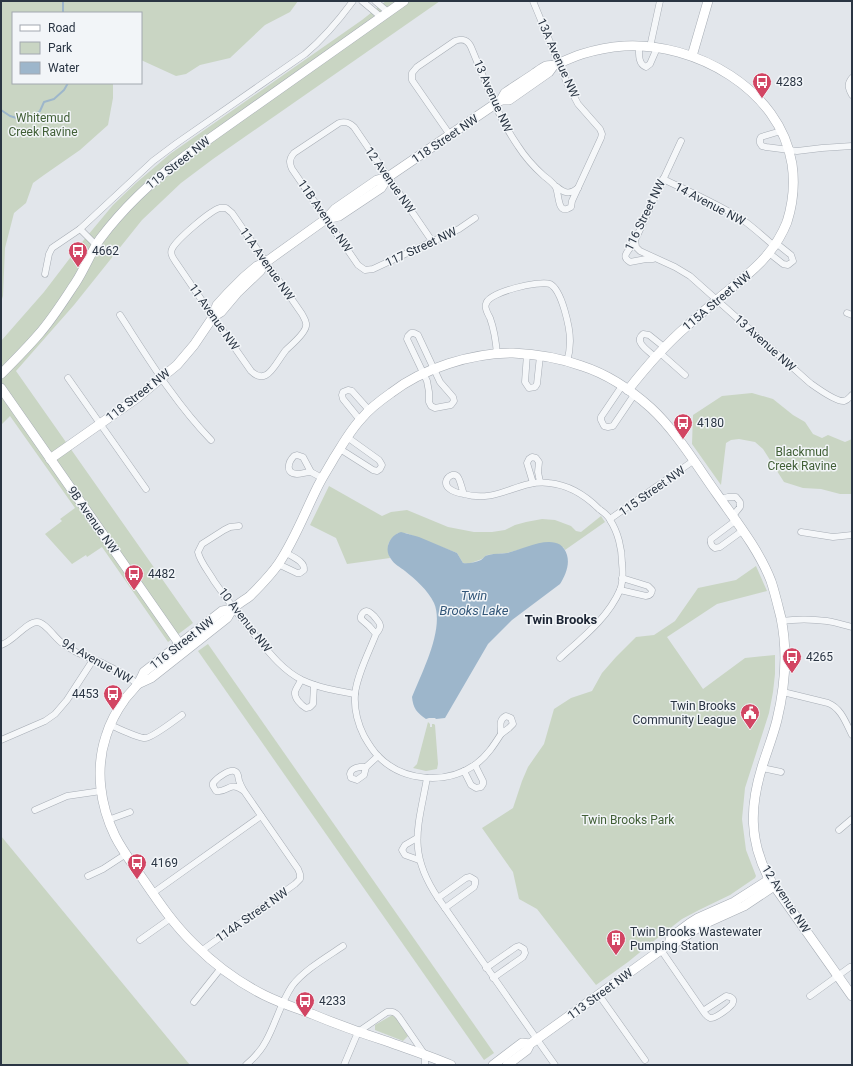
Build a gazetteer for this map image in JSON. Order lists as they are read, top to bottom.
{
  "streets": {
    "street": [
      "13A Avenue NW",
      "13 Avenue NW",
      "118 Street NW",
      "119 Street NW",
      "12 Avenue NW",
      "14 Avenue NW",
      "116 Street NW",
      "11B Avenue NW",
      "117 Street NW",
      "11A Avenue NW",
      "115A Street NW",
      "11 Avenue NW",
      "115 Street NW",
      "9B Avenue NW",
      "10 Avenue NW",
      "9A Avenue NW",
      "114A Street NW",
      "113 Street NW"
    ]
  },
  "crossings": [
    ["13A Avenue NW", "118 Street NW"],
    ["13 Avenue NW", "118 Street NW"],
    ["13 Avenue NW", "116 Street NW"],
    ["13 Avenue NW", "115A Street NW"],
    ["118 Street NW", "12 Avenue NW"],
    ["118 Street NW", "11B Avenue NW"],
    ["118 Street NW", "11A Avenue NW"],
    ["118 Street NW", "115A Street NW"],
    ["118 Street NW", "11 Avenue NW"],
    ["118 Street NW", "9B Avenue NW"],
    ["12 Avenue NW", "116 Street NW"],
    ["12 Avenue NW", "11B Avenue NW"],
    ["12 Avenue NW", "117 Street NW"],
    ["12 Avenue NW", "115A Street NW"],
    ["12 Avenue NW", "115 Street NW"],
    ["12 Avenue NW", "113 Street NW"],
    ["14 Avenue NW", "116 Street NW"],
    ["14 Avenue NW", "115A Street NW"],
    ["116 Street NW", "9B Avenue NW"],
    ["116 Street NW", "10 Avenue NW"],
    ["116 Street NW", "9A Avenue NW"],
    ["116 Street NW", "114A Street NW"],
    ["11B Avenue NW", "117 Street NW"],
    ["11A Avenue NW", "11 Avenue NW"]
  ],
  "districts": ["Twin Brooks"],
  "water": ["Twin Brooks Lake"],
  "parks": ["Whitemud Creek Ravine", "Blackmud Creek Ravine", "Twin Brooks Park"],
  "places": {
    "bus stop": [
      "4283",
      "4662",
      "4180",
      "4482",
      "4265",
      "4453",
      "4169",
      "4233"
    ],
    "public building": ["Twin Brooks Community League"],
    "building": ["Twin Brooks Wastewater Pumping Station"]
  },
  "legend": ["Road", "Park", "Water"]
}
